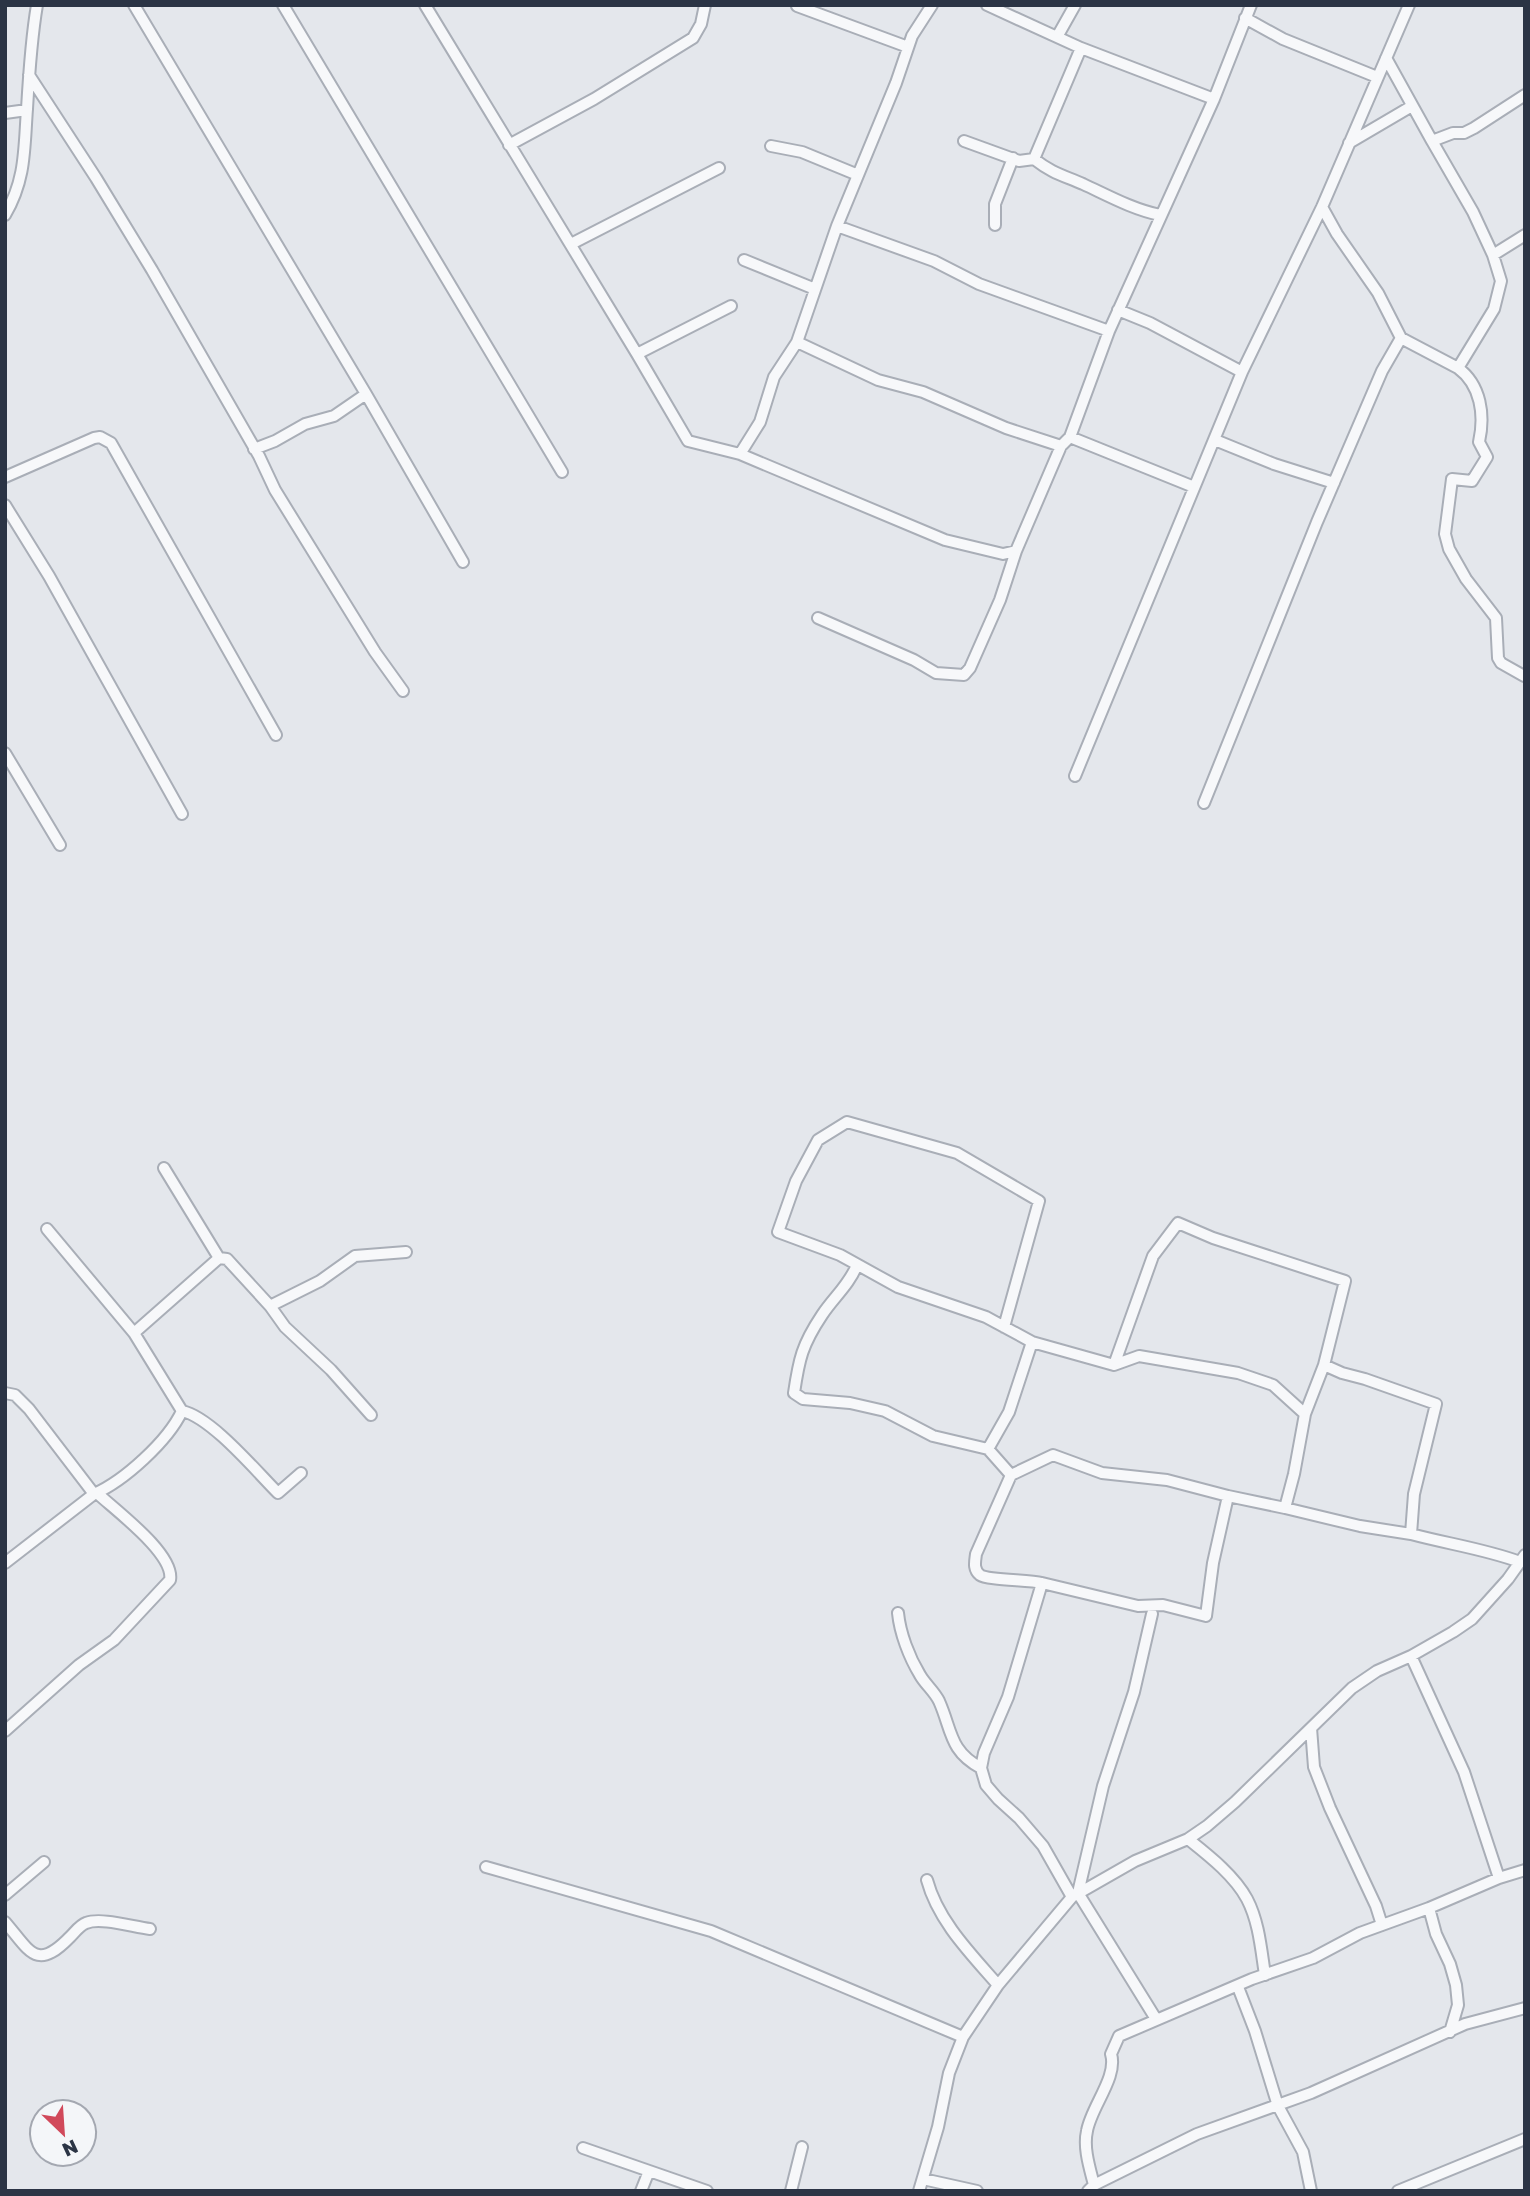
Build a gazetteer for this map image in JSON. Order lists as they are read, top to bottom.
{
  "north": "bottom right"
}
